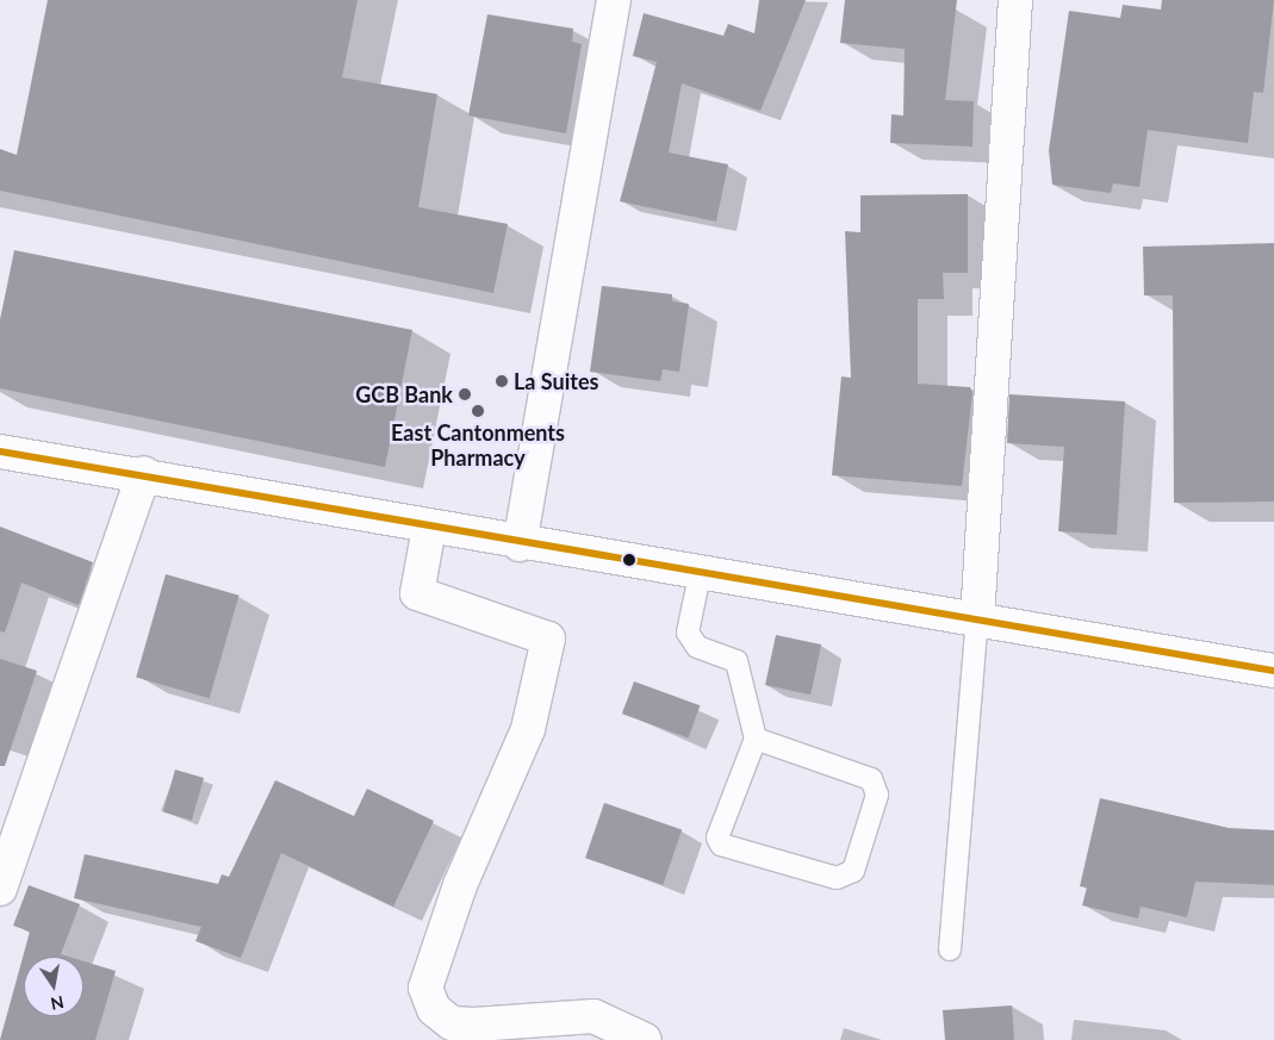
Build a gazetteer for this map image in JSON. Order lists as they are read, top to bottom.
{
  "places": ["La Suites", "GCB Bank", "East Cantonments Pharmacy"],
  "north": "bottom"
}
